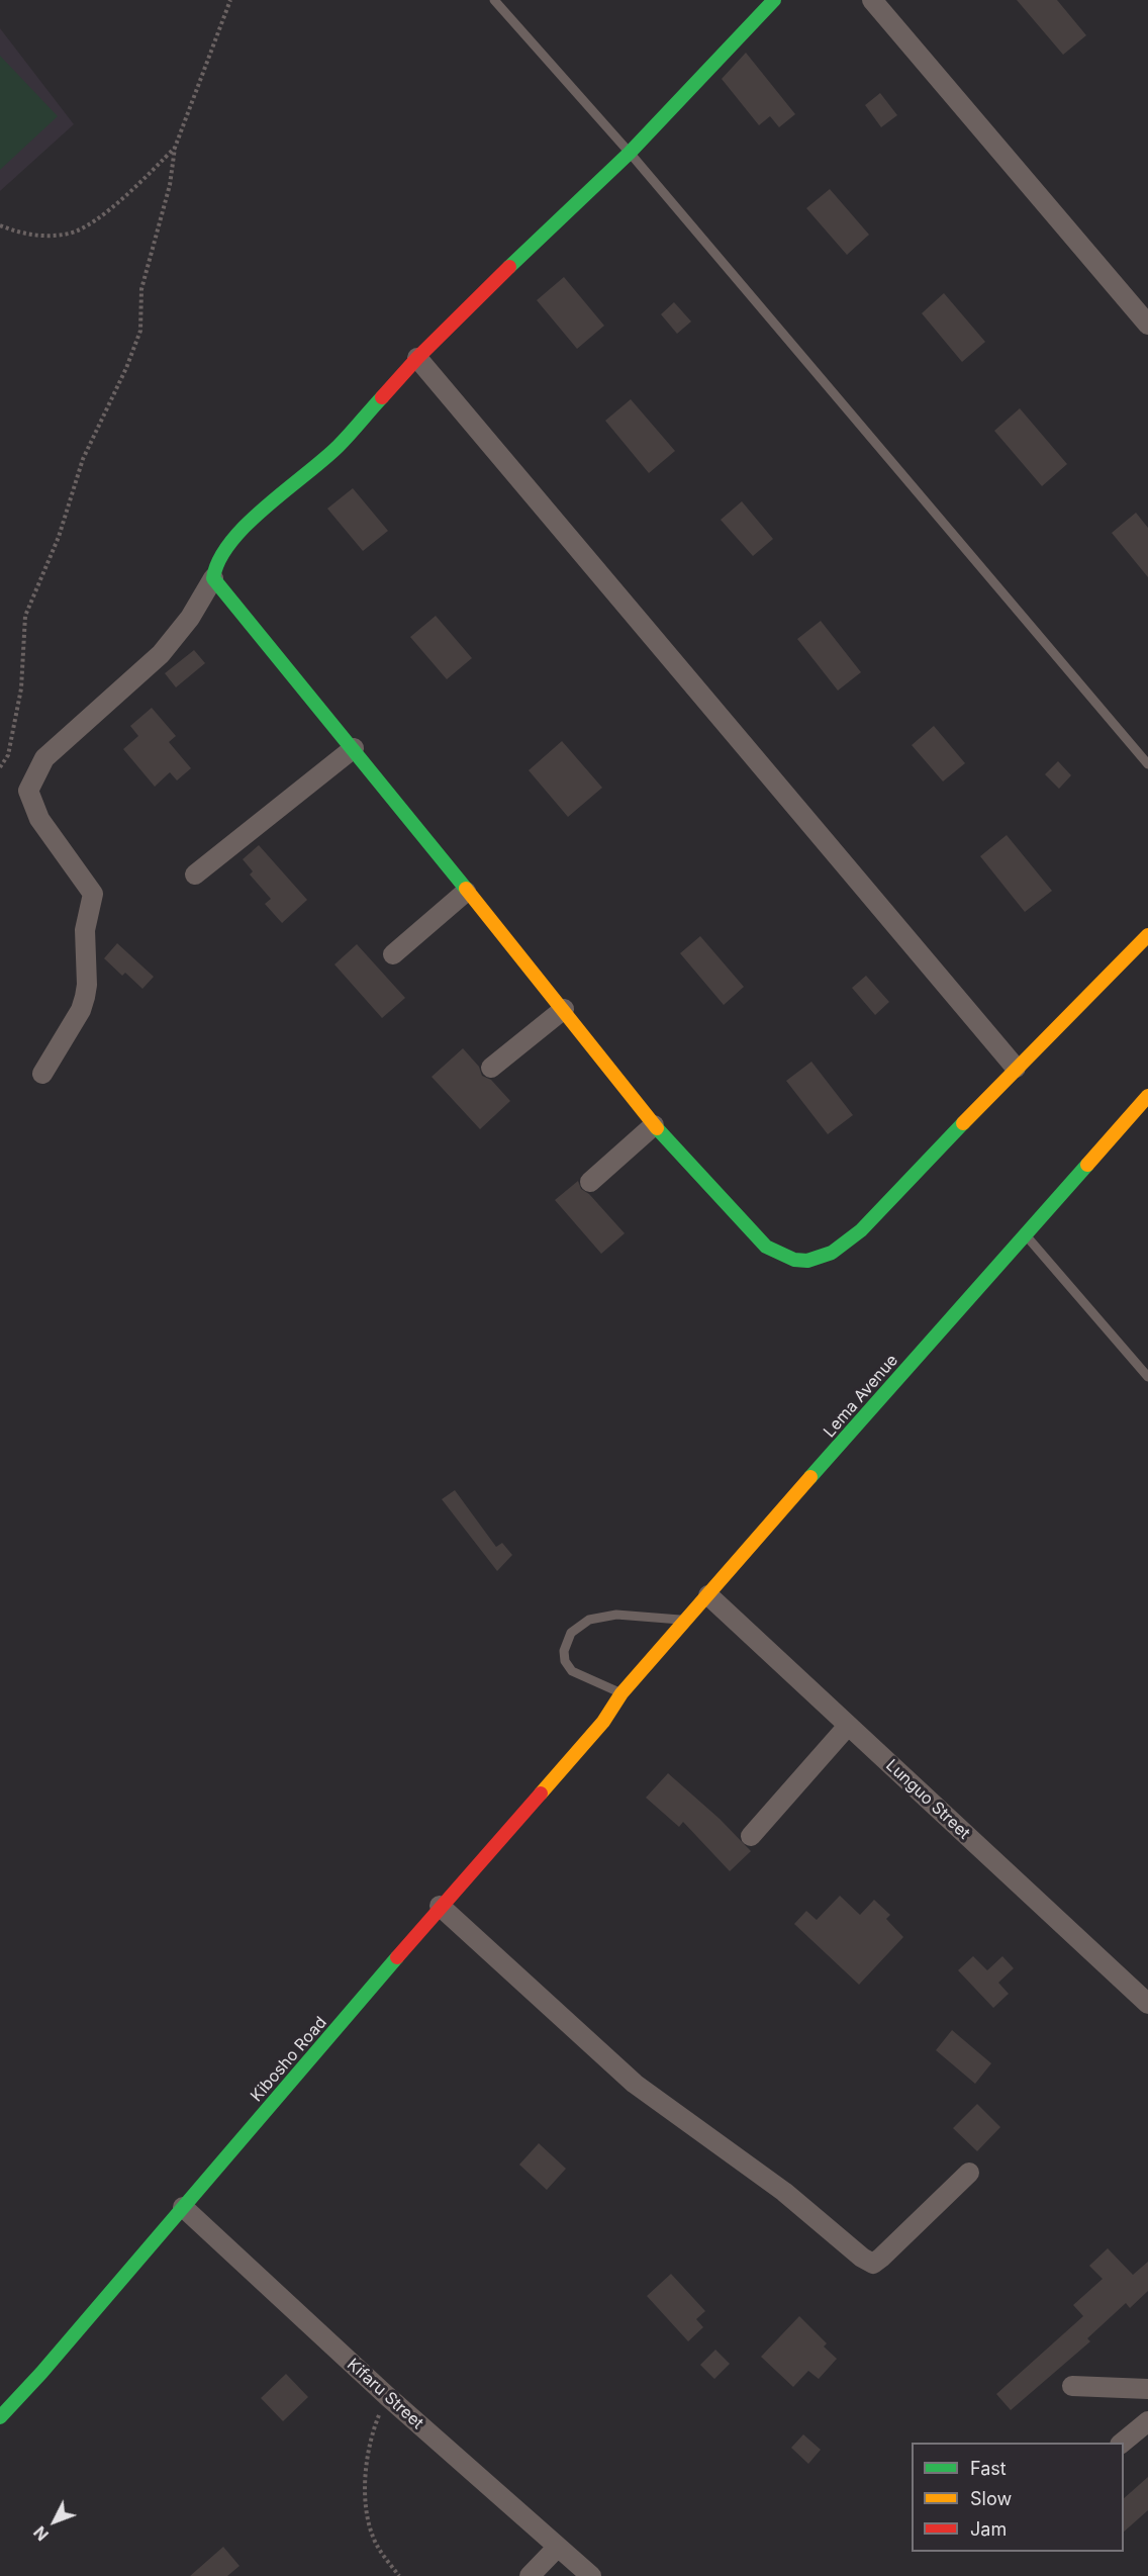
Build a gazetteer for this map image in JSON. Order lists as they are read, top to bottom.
{
  "streets": {
    "street": [
      "Lema Avenue",
      "Lunguo Street",
      "Kibosho Road",
      "Kifaru Street"
    ]
  },
  "crossings": [
    ["Lema Avenue", "Lunguo Street"],
    ["Lema Avenue", "Kibosho Road"],
    ["Kibosho Road", "Kifaru Street"]
  ],
  "legend": ["Fast", "Slow", "Jam"],
  "north": "bottom left"
}
